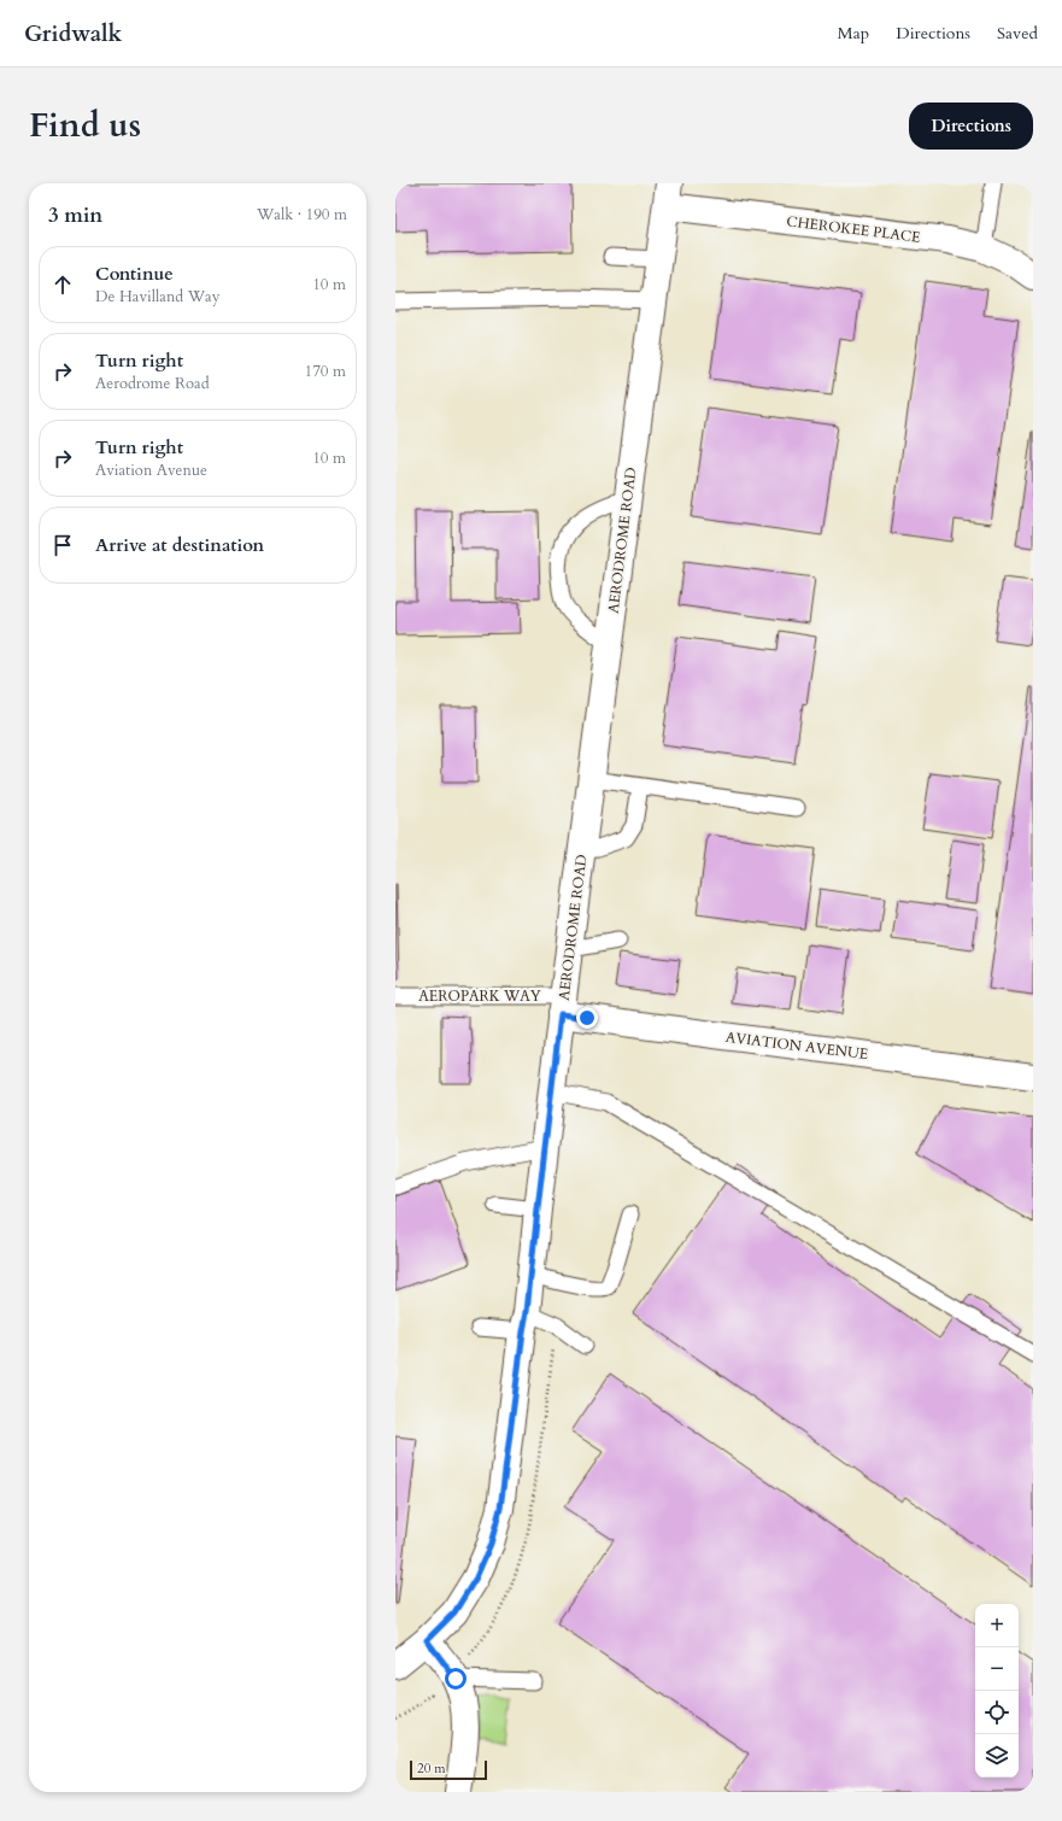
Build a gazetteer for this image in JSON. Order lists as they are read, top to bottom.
{
  "streets": {
    "street": ["CHEROKEE PLACE", "AERODROME ROAD", "AVIATION AVENUE"],
    "lane": ["AEROPARK WAY"]
  },
  "crossings": [
    ["CHEROKEE PLACE", "AERODROME ROAD"],
    ["AERODROME ROAD", "AEROPARK WAY"],
    ["AERODROME ROAD", "AVIATION AVENUE"],
    ["AEROPARK WAY", "AVIATION AVENUE"]
  ],
  "scale_bar": "20 m",
  "page": {
    "header": "Gridwalk",
    "nav": ["Map", "Directions", "Saved"],
    "title": "Find us",
    "buttons": "Directions",
    "heading": ["3 min", "Walk · 190 m"],
    "list": [
      ["Continue", "De Havilland Way", "10 m"],
      ["Turn right", "Aerodrome Road", "170 m"],
      ["Turn right", "Aviation Avenue", "10 m"],
      "Arrive at destination"
    ],
    "map_buttons": ["+", "−"],
    "scale": "20 m"
  }
}
